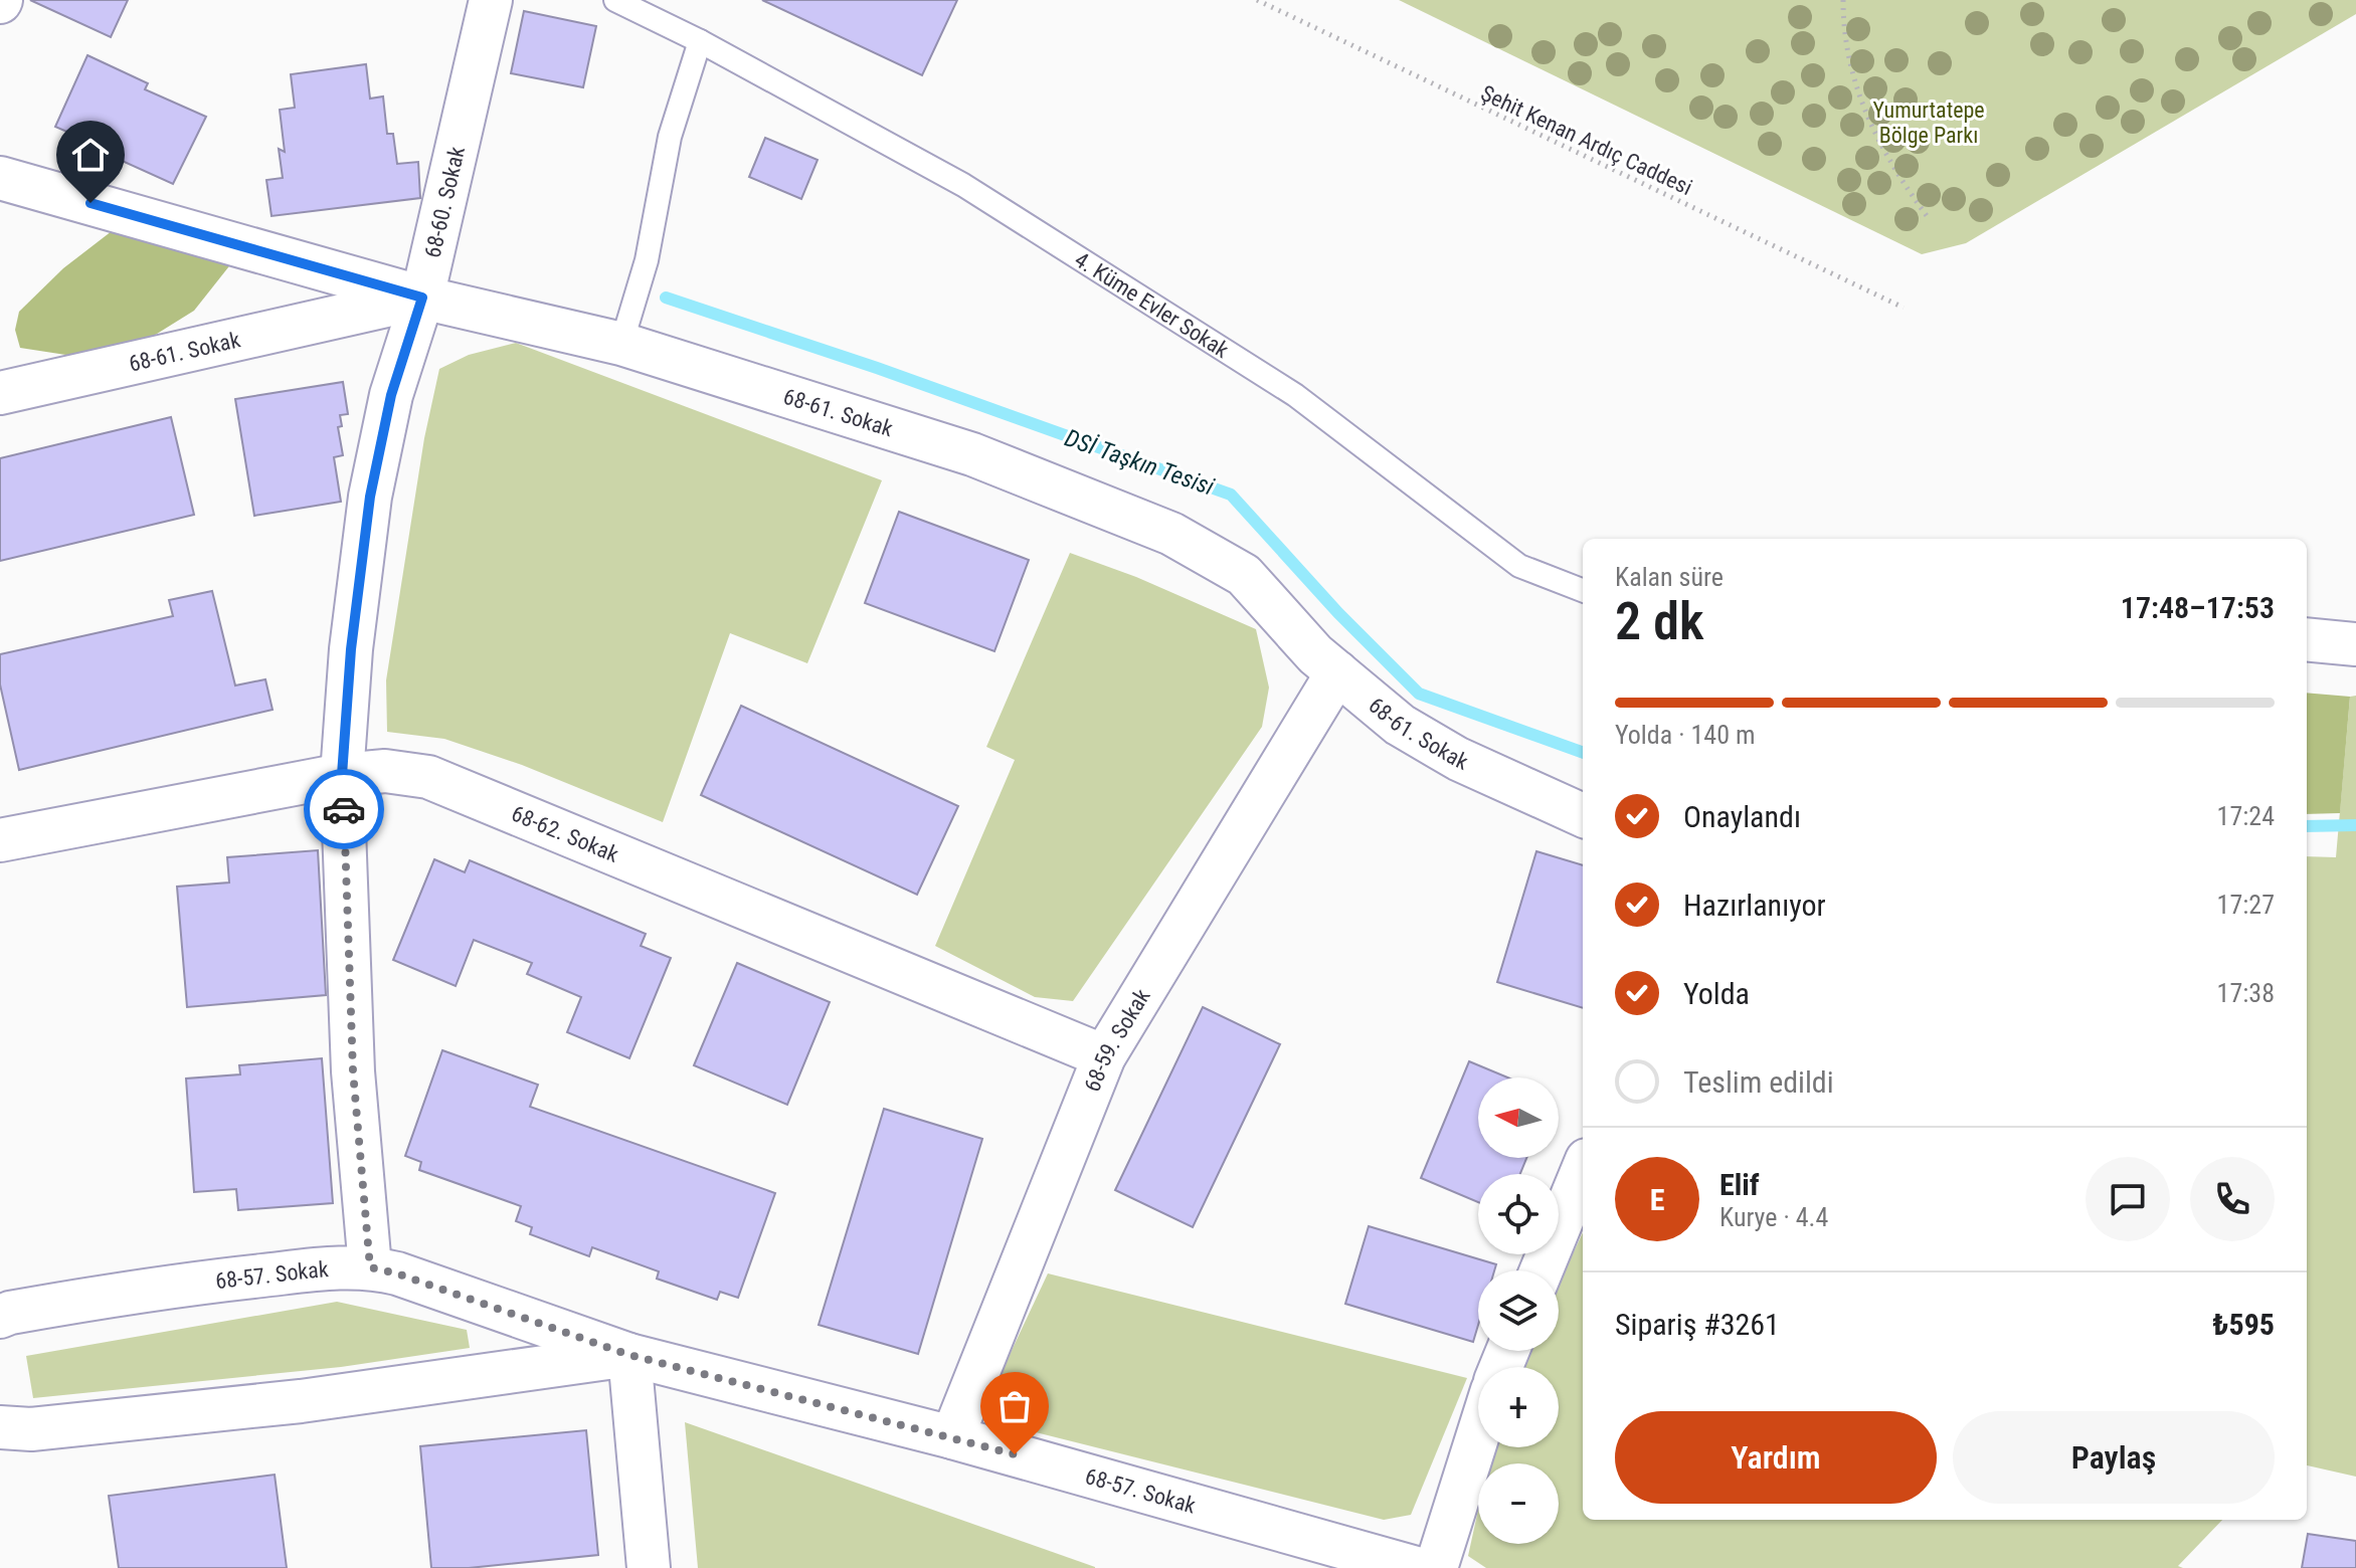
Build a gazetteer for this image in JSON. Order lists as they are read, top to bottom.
{
  "streets": {
    "street": [
      "68-60. Sokak",
      "68-61. Sokak",
      "68-62. Sokak",
      "68-59. Sokak",
      "68-57. Sokak"
    ],
    "lane": ["4. Küme Evler Sokak"],
    "path": ["Şehit Kenan Ardıç Caddesi"]
  },
  "crossings": [
    ["68-60. Sokak", "68-61. Sokak"],
    ["68-60. Sokak", "68-62. Sokak"],
    ["68-60. Sokak", "68-57. Sokak"],
    ["68-61. Sokak", "68-59. Sokak"],
    ["68-62. Sokak", "68-59. Sokak"],
    ["68-59. Sokak", "68-57. Sokak"]
  ],
  "water": ["DSİ Taşkın Tesisi"],
  "parks": ["Yumurtatepe Bölge Parkı"],
  "north": "left",
  "page": {
    "heading": ["2 dk", "Kalan süre", "17:48–17:53"],
    "panel": [
      "Elif",
      "Kurye · 4.4",
      "Sipariş #3261",
      "₺595"
    ],
    "bar": "Yolda · 140 m",
    "list": [
      ["Onaylandı", "17:24"],
      ["Hazırlanıyor", "17:27"],
      ["Yolda", "17:38"],
      "Teslim edildi"
    ],
    "map_buttons": ["+", "−"],
    "round": "E",
    "buttons": ["Yardım", "Paylaş"]
  }
}
